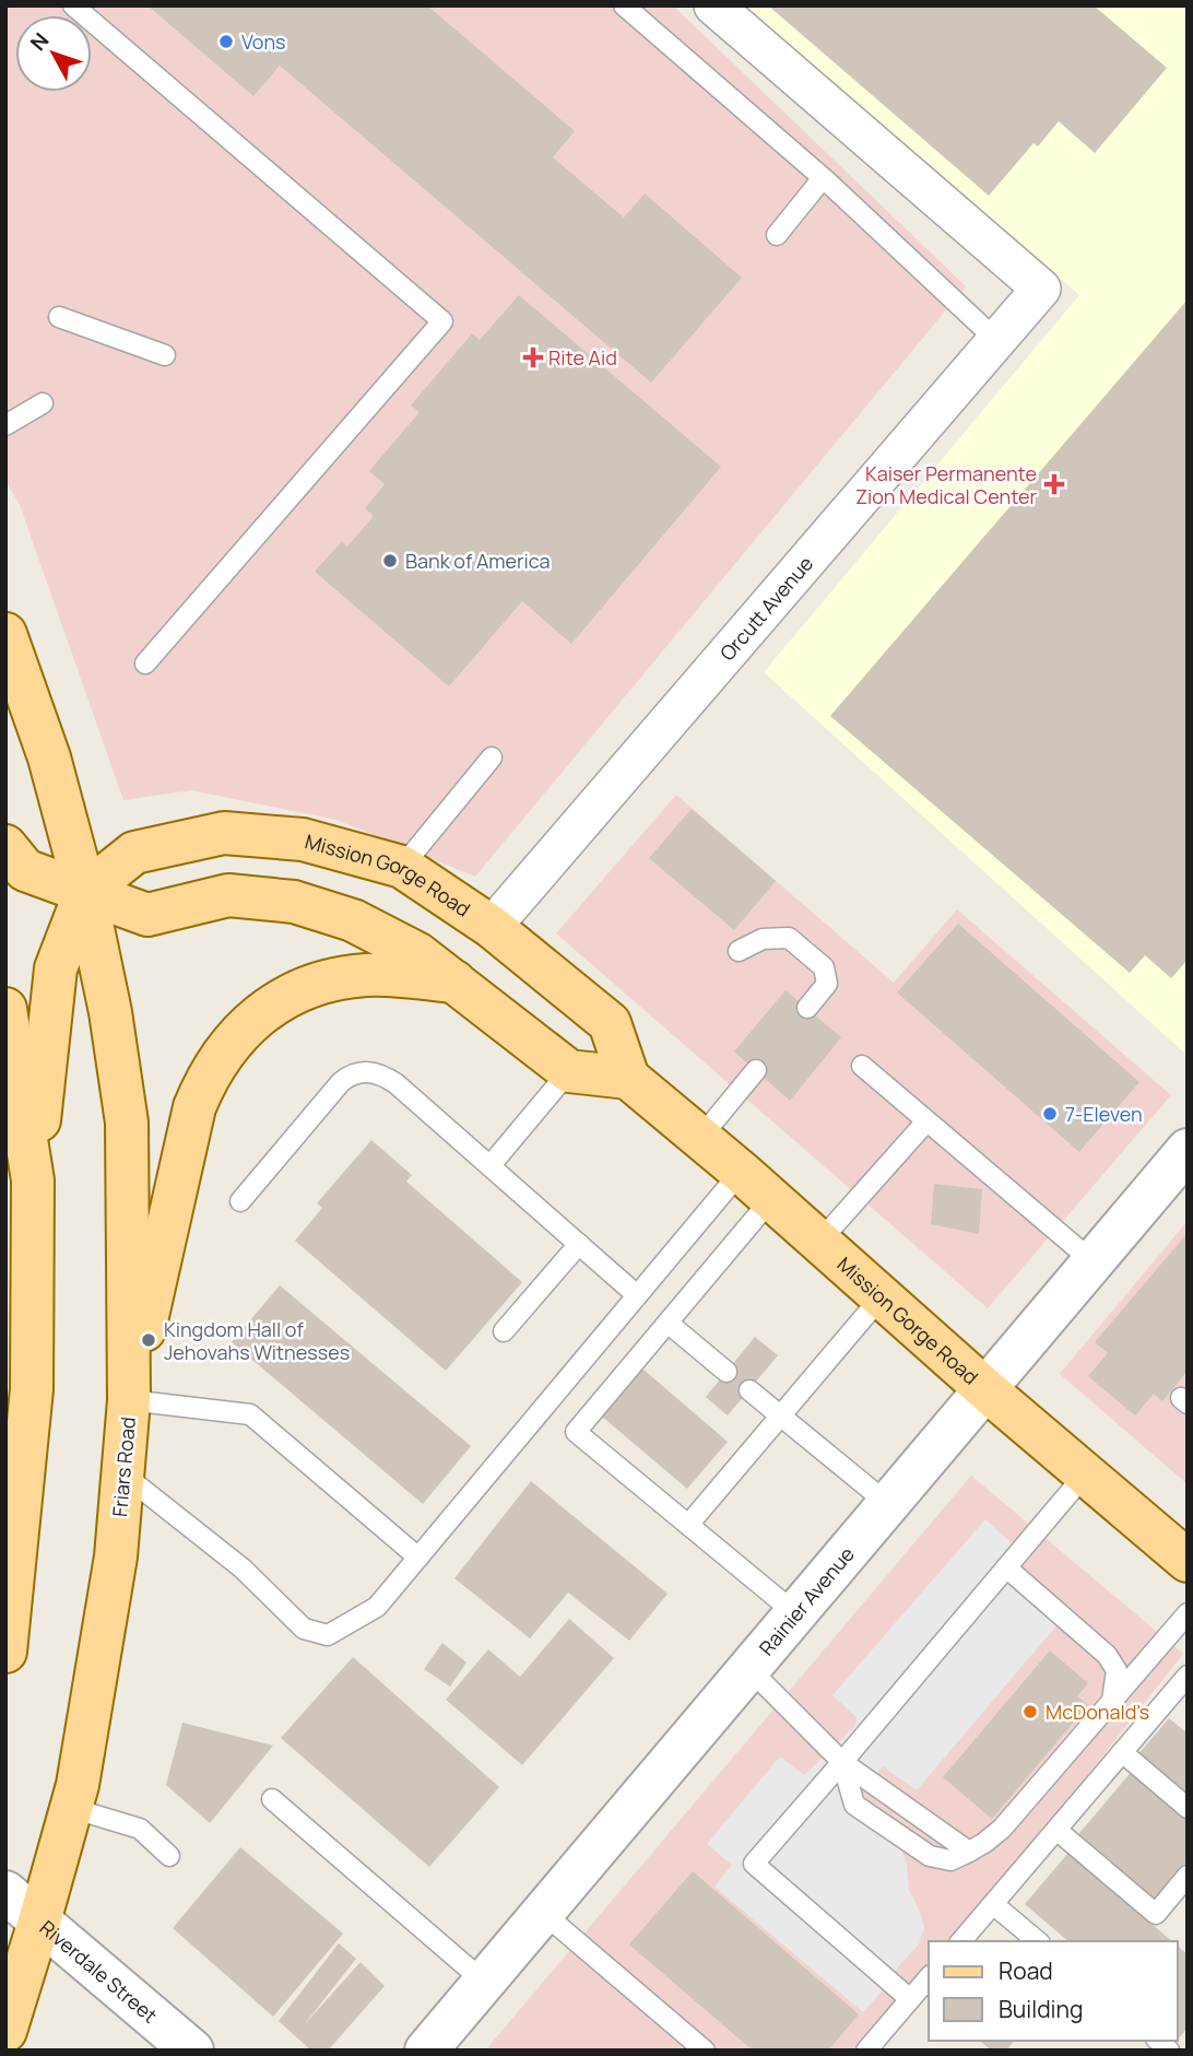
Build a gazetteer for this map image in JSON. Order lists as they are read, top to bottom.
{
  "streets": {
    "main road": ["Mission Gorge Road", "Friars Road"],
    "street": ["Orcutt Avenue", "Rainier Avenue", "Riverdale Street"]
  },
  "crossings": [
    ["Orcutt Avenue", "Mission Gorge Road"],
    ["Mission Gorge Road", "Friars Road"],
    ["Mission Gorge Road", "Rainier Avenue"],
    ["Friars Road", "Riverdale Street"]
  ],
  "places": {
    "other": [
      "Vons",
      "Bank of America",
      "7-Eleven",
      "Kingdom Hall of Jehovahs Witnesses",
      "McDonald's"
    ],
    "health": ["Rite Aid", "Kaiser Permanente Zion Medical Center"]
  },
  "legend": ["Road", "Building"],
  "north": "top left"
}
